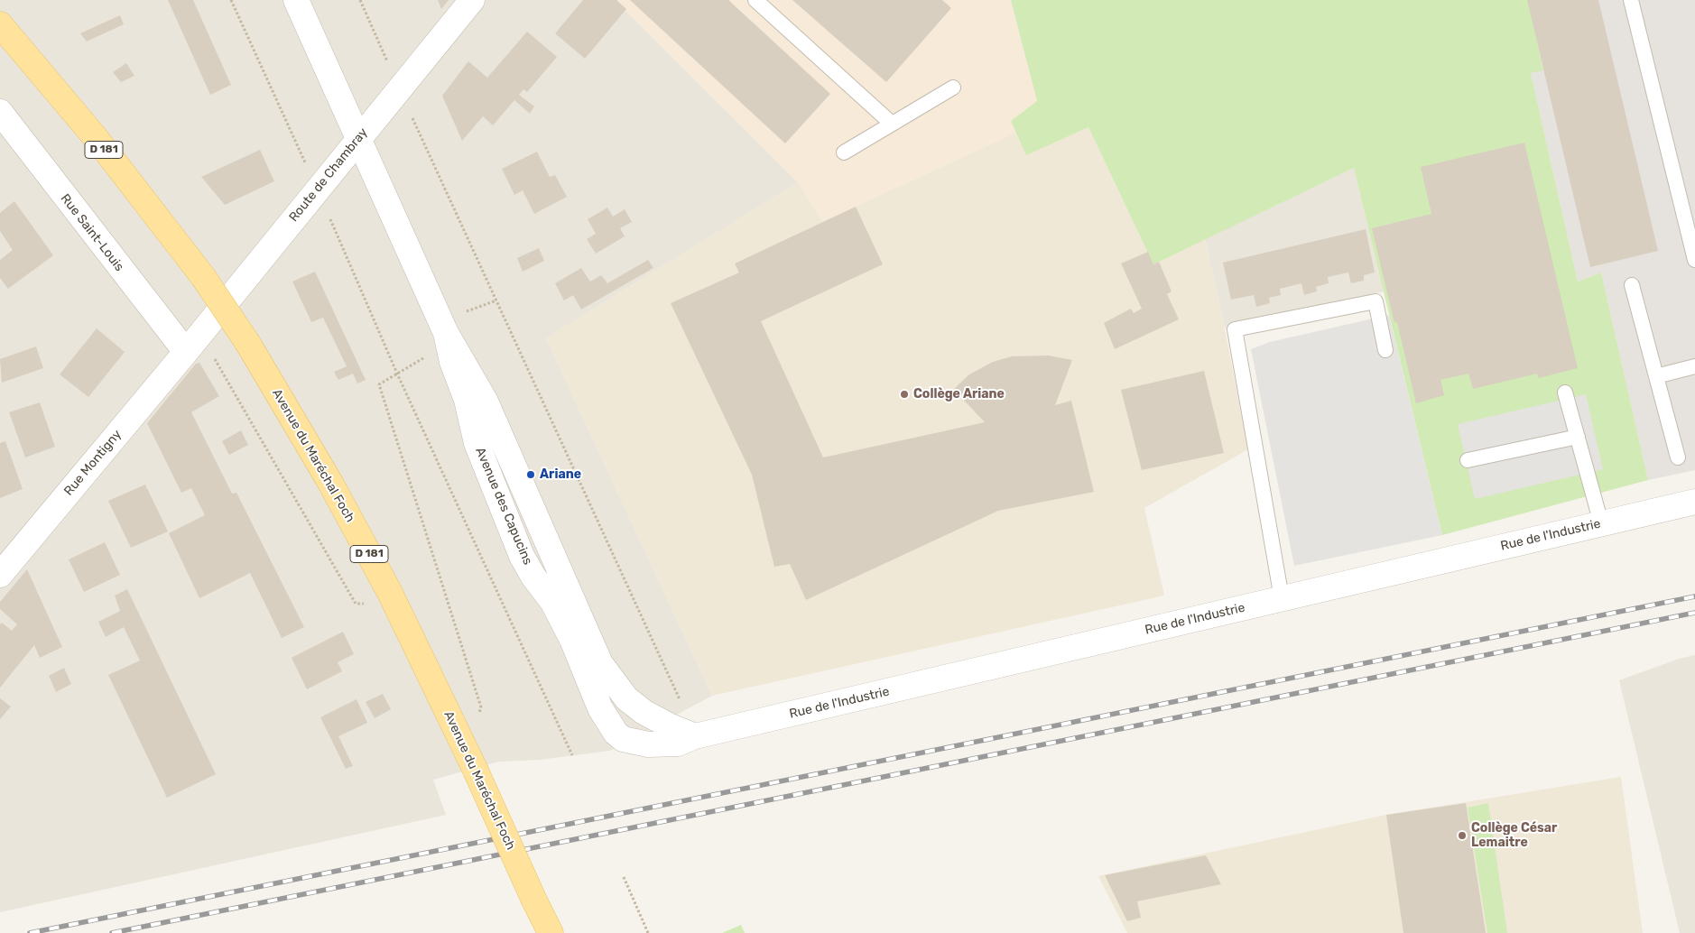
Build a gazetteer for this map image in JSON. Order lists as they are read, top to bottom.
{
  "streets": {
    "main road": ["D 181", "Avenue du Maréchal Foch"],
    "street": [
      "Route de Chambray",
      "Rue Saint-Louis",
      "Rue Montigny",
      "Avenue des Capucins",
      "Rue de l'Industrie"
    ]
  },
  "crossings": [
    ["Route de Chambray", "Rue Saint-Louis"],
    ["Route de Chambray", "Rue Montigny"],
    ["Route de Chambray", "Avenue des Capucins"],
    ["Rue Saint-Louis", "Rue Montigny"],
    ["Avenue des Capucins", "Rue de l'Industrie"]
  ],
  "places": ["Collège Ariane", "Ariane", "Collège César Lemaitre"]
}
